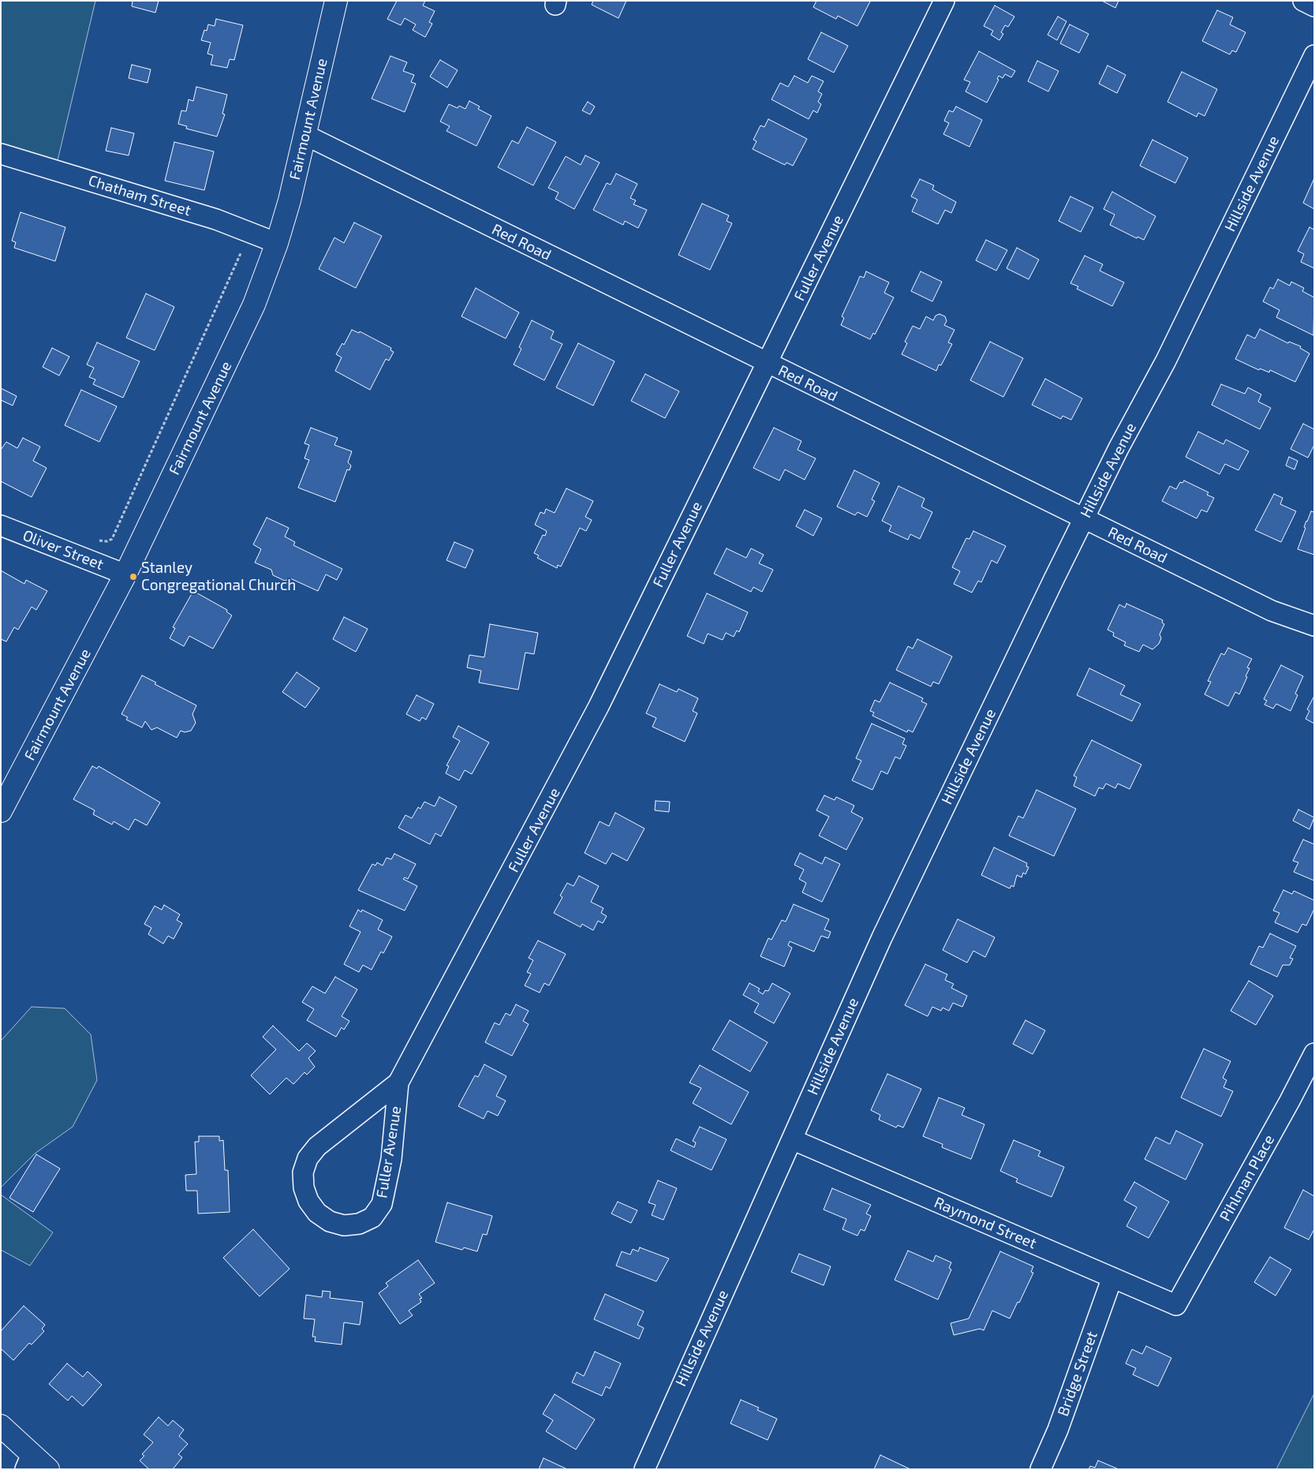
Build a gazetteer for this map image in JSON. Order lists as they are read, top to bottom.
{
  "streets": {
    "main road": ["Fairmount Avenue"],
    "street": [
      "Hillside Avenue",
      "Chatham Street",
      "Red Road",
      "Fuller Avenue",
      "Oliver Street",
      "Pihlman Place",
      "Raymond Street",
      "Bridge Street"
    ]
  },
  "crossings": [
    ["Fairmount Avenue", "Chatham Street"],
    ["Fairmount Avenue", "Red Road"],
    ["Fairmount Avenue", "Oliver Street"],
    ["Hillside Avenue", "Red Road"],
    ["Hillside Avenue", "Raymond Street"],
    ["Red Road", "Fuller Avenue"],
    ["Pihlman Place", "Raymond Street"],
    ["Raymond Street", "Bridge Street"]
  ],
  "places": ["Stanley Congregational Church"]
}
